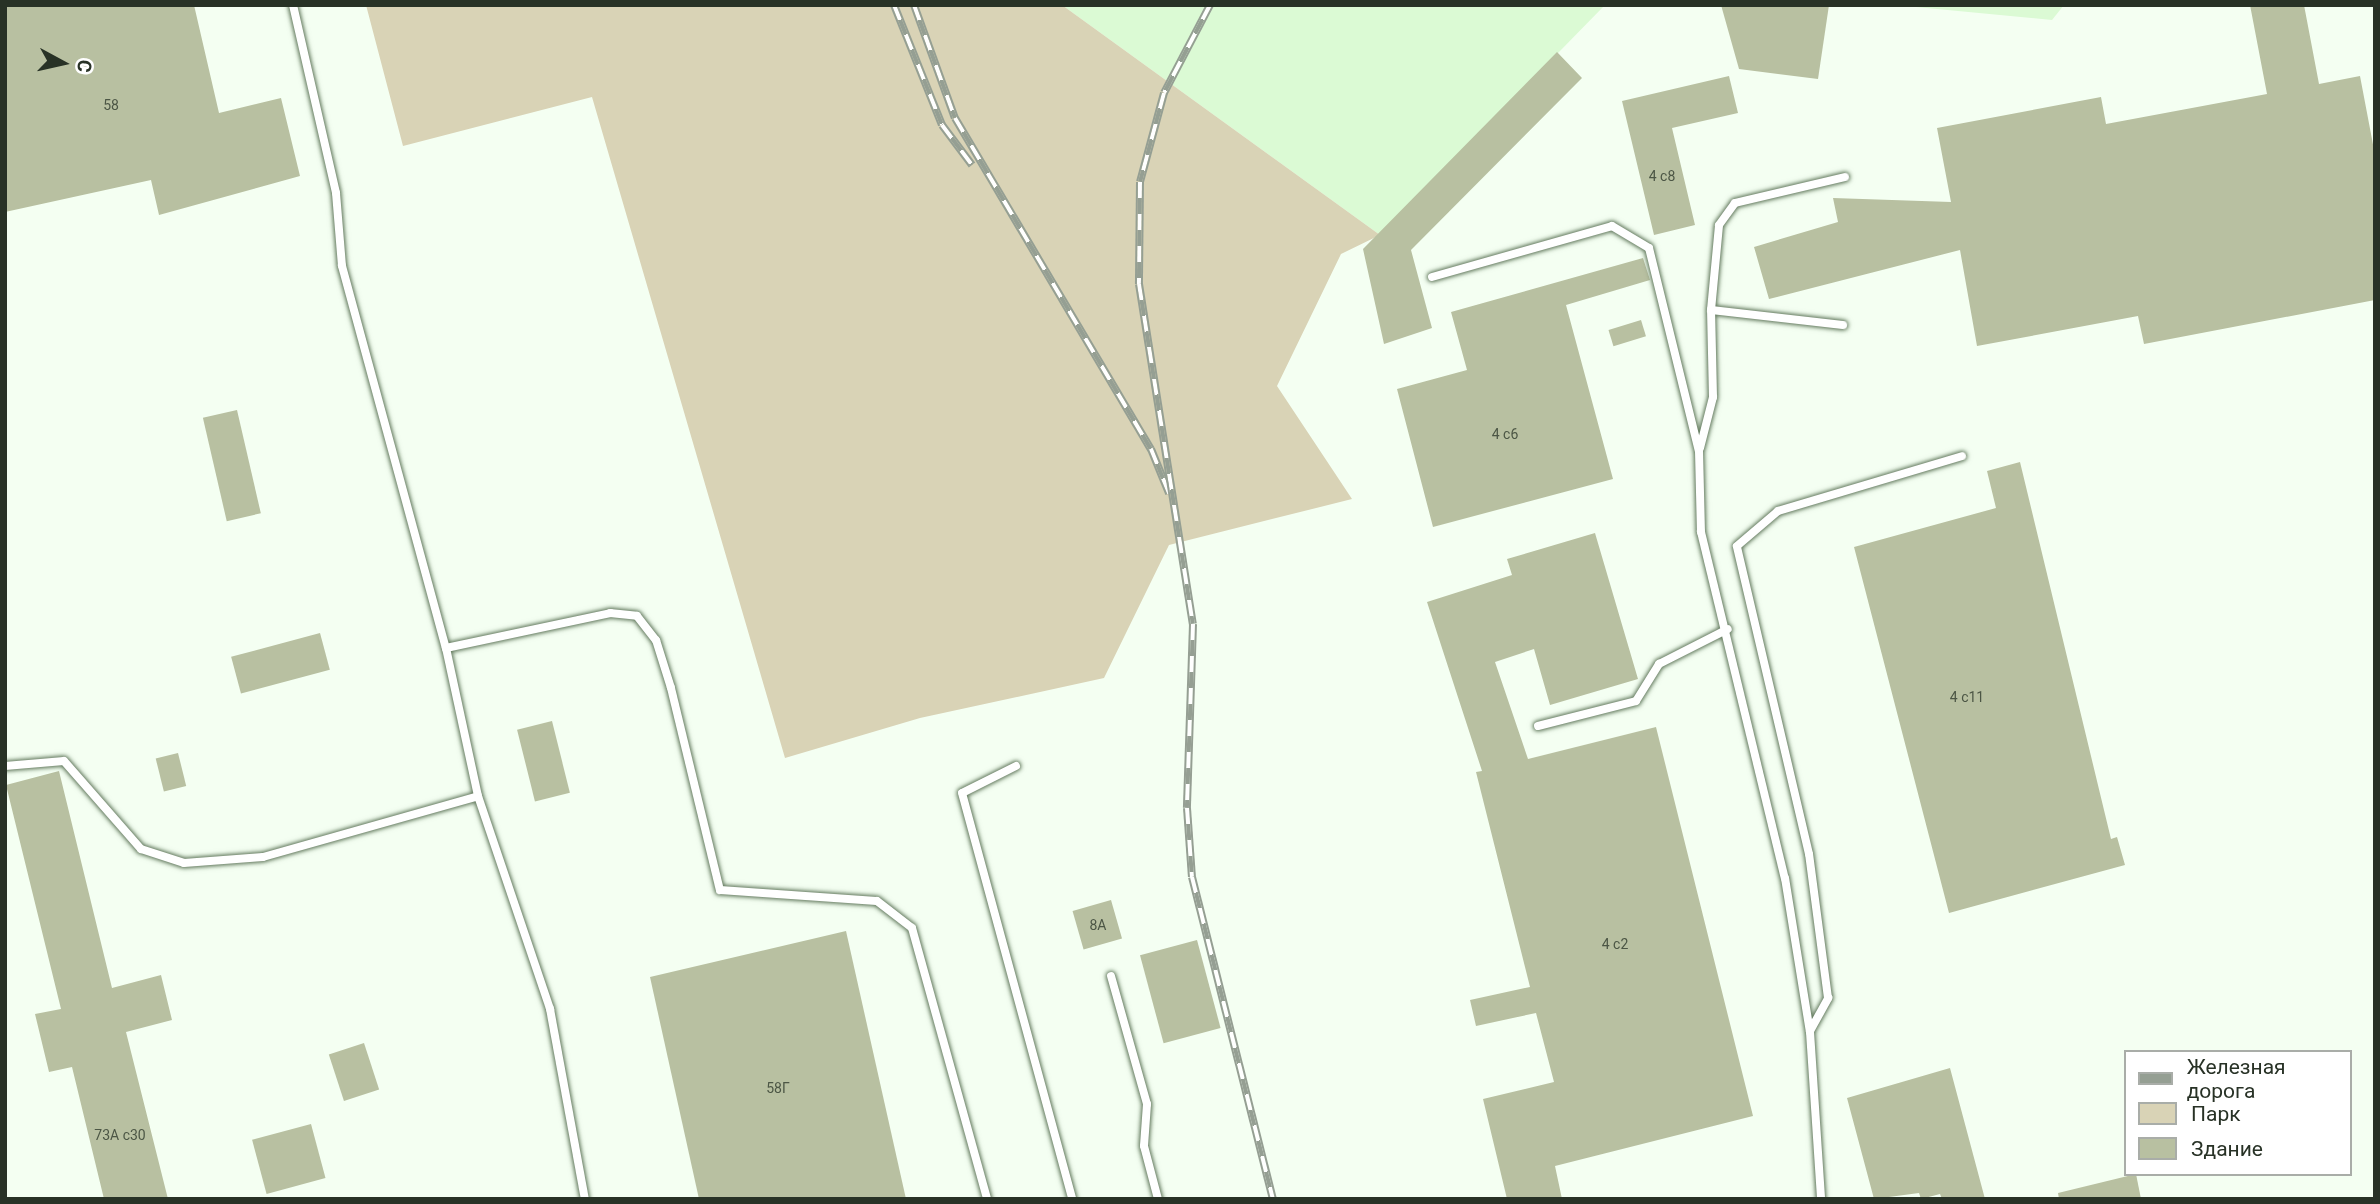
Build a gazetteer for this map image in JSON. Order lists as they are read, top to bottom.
{
  "house_numbers": [
    "58",
    "4 с8",
    "4 с6",
    "4 с11",
    "8А",
    "4 с2",
    "58Г",
    "73А с30"
  ],
  "legend": ["Железная дорога", "Парк", "Здание"],
  "north": "right"
}
